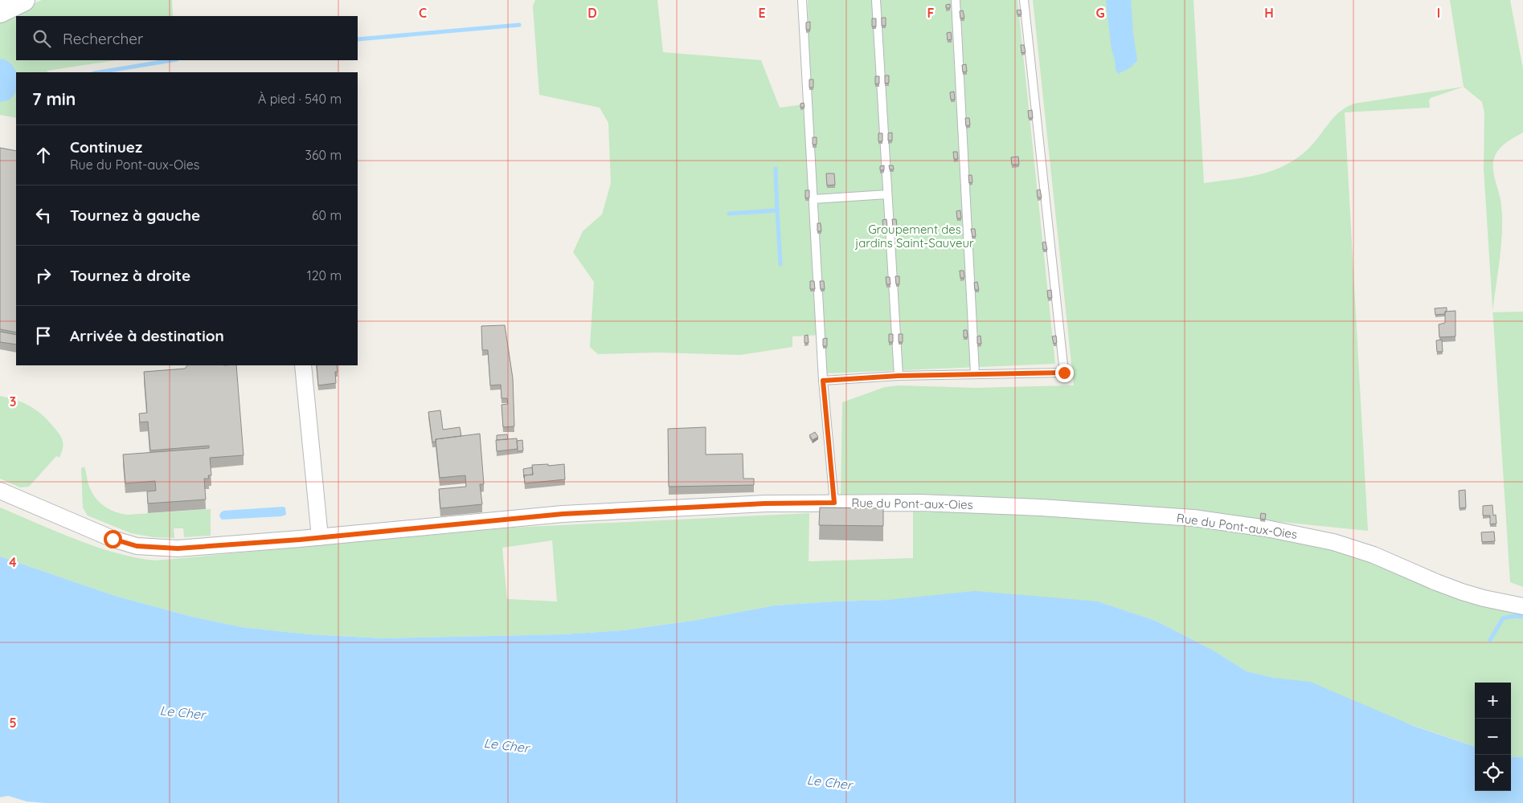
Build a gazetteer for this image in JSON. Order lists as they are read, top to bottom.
{
  "streets": {
    "street": ["Rue du Pont-aux-Oies"]
  },
  "water": ["Le Cher"],
  "parks": ["Groupement des jardins Saint-Sauveur"],
  "page": {
    "search": "Rechercher",
    "heading": ["7 min", "À pied · 540 m"],
    "list": [
      ["Continuez", "Rue du Pont-aux-Oies", "360 m"],
      ["Tournez à gauche", "60 m"],
      ["Tournez à droite", "120 m"],
      "Arrivée à destination"
    ],
    "map_buttons": ["+", "−"]
  },
  "grid": {
    "columns": [
      "C",
      "D",
      "E",
      "F",
      "G",
      "H",
      "I"
    ],
    "rows": ["3", "4", "5"]
  }
}
